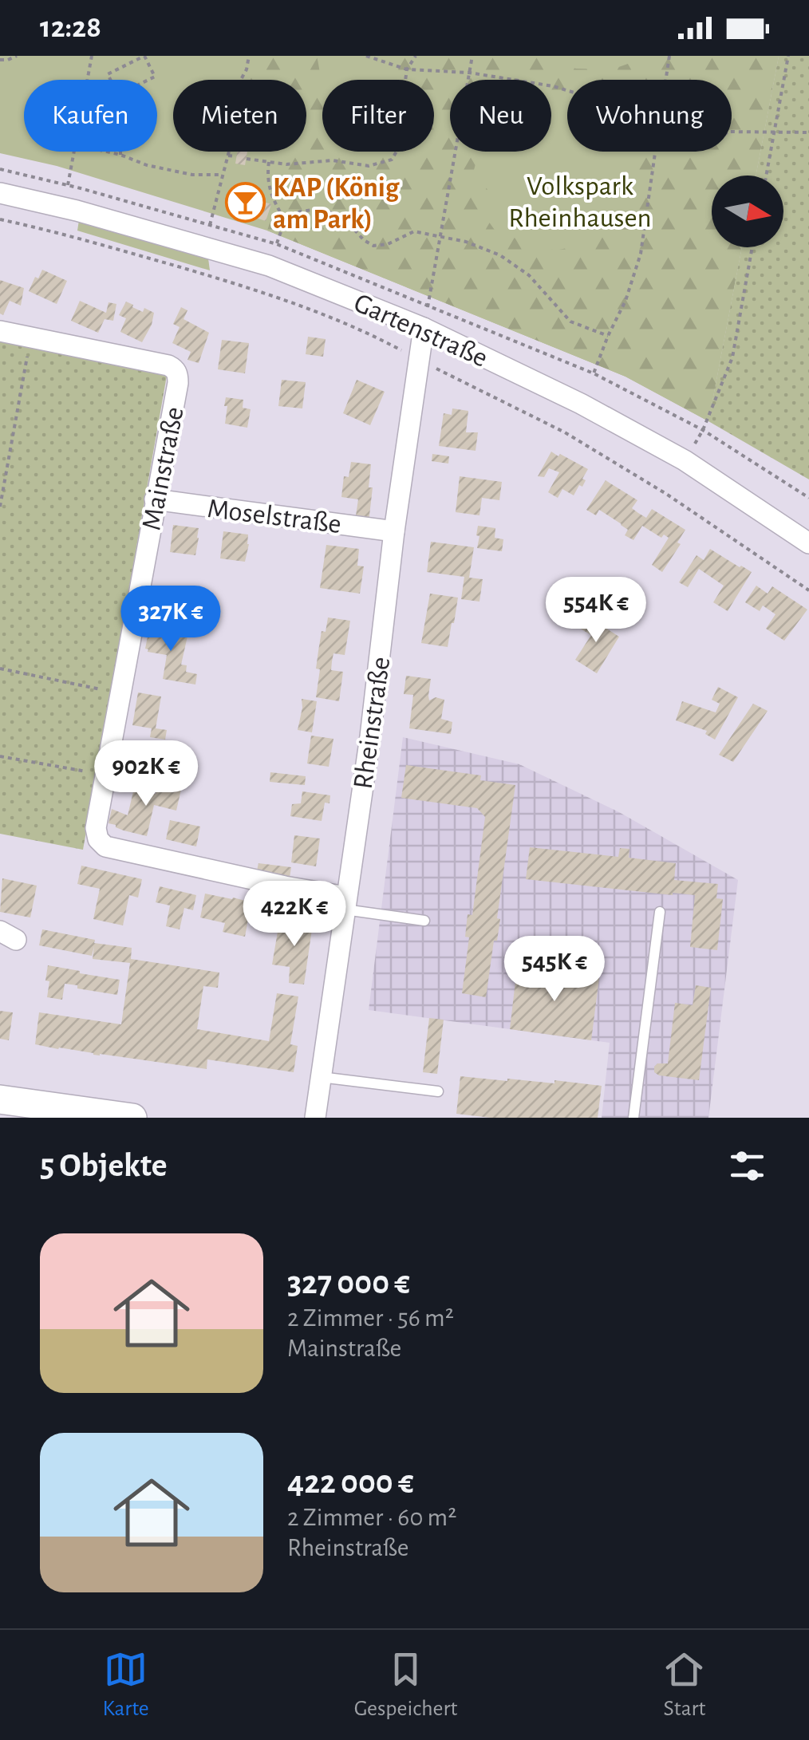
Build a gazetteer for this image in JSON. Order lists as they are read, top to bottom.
{
  "streets": {
    "street": [
      "Gartenstraße",
      "Mainstraße",
      "Moselstraße",
      "Rheinstraße"
    ]
  },
  "crossings": [
    ["Gartenstraße", "Rheinstraße"],
    ["Mainstraße", "Moselstraße"],
    ["Mainstraße", "Rheinstraße"],
    ["Moselstraße", "Rheinstraße"]
  ],
  "parks": ["Volkspark Rheinhausen"],
  "places": {
    "bar": ["KAP (König am Park)"]
  },
  "north": "right",
  "page": {
    "status": "12:28",
    "chip": [
      "Kaufen",
      "Mieten",
      "Filter",
      "Neu",
      "Wohnung"
    ],
    "price": [
      "554K €",
      "327K €",
      "902K €",
      "422K €",
      "545K €"
    ],
    "heading": "5 Objekte",
    "list": [
      {
        "name": "327 000 €",
        "note": "2 Zimmer · 56 m² · Mainstraße"
      },
      {
        "name": "422 000 €",
        "note": "2 Zimmer · 60 m² · Rheinstraße"
      }
    ],
    "tabs": ["Karte", "Gespeichert", "Start"]
  }
}
